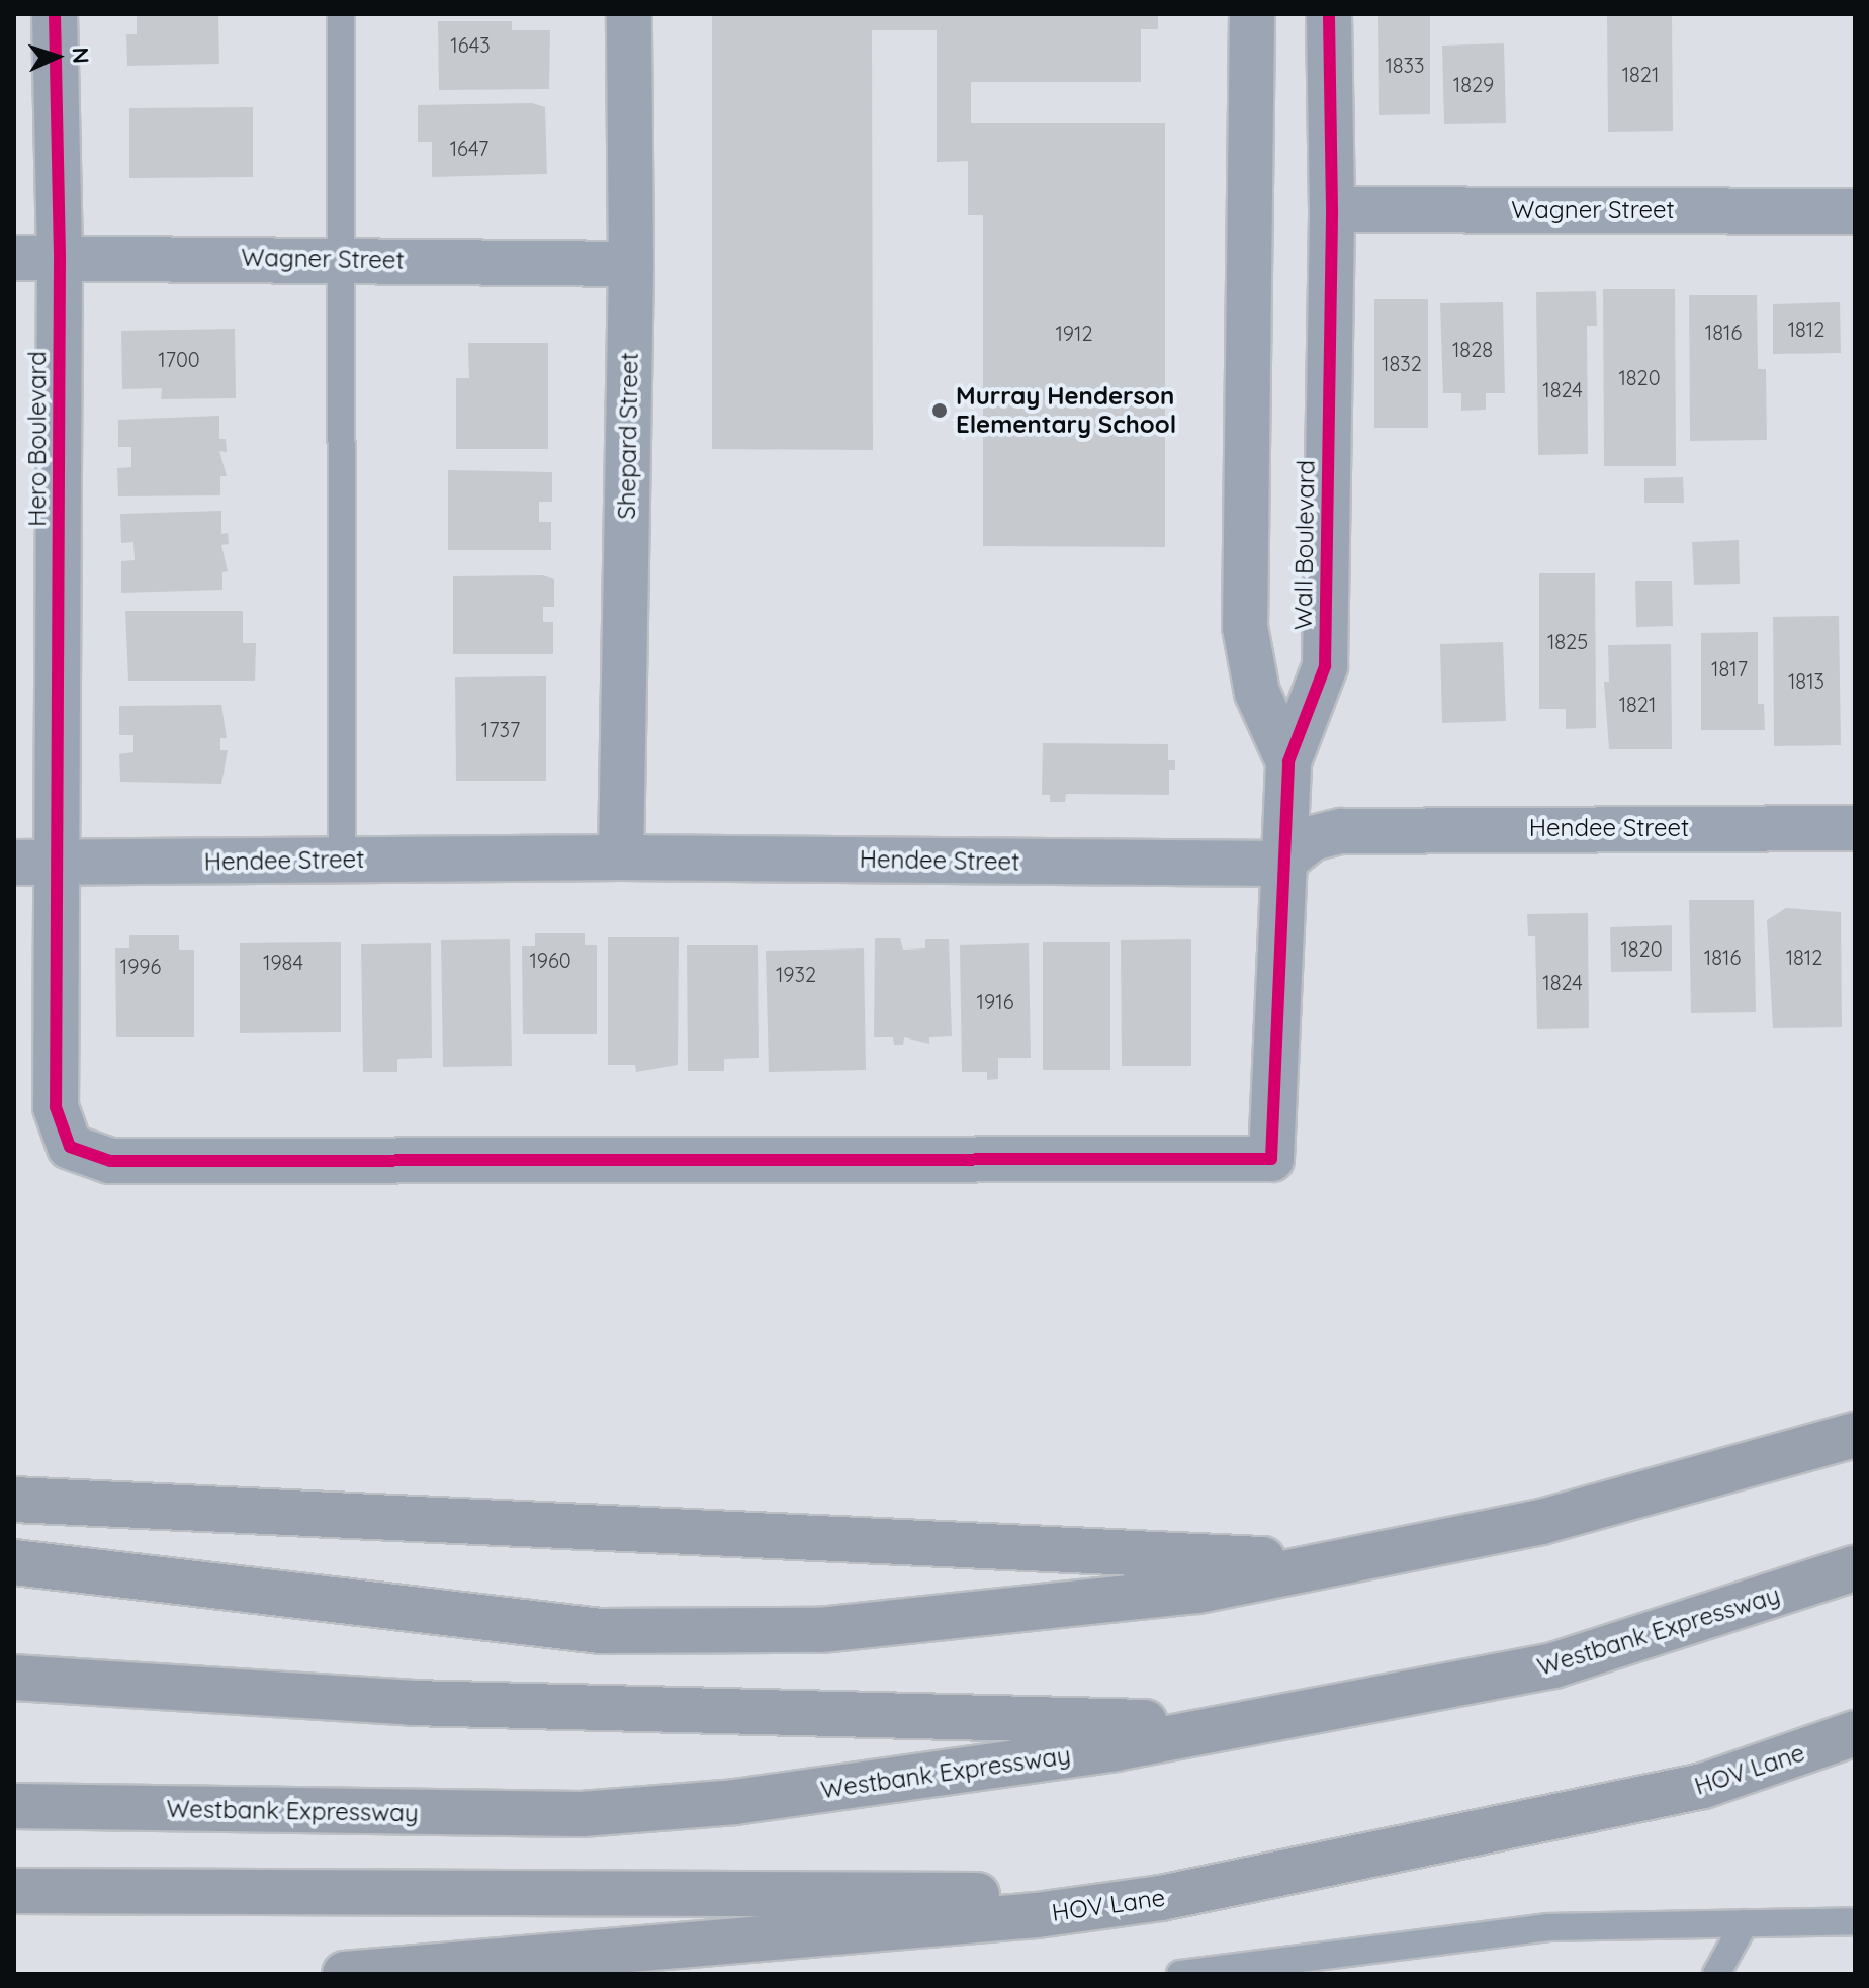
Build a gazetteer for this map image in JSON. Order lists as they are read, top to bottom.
{
  "streets": {
    "highway": ["Westbank Expressway", "HOV Lane"],
    "street": [
      "Wagner Street",
      "Shepard Street",
      "Hero Boulevard",
      "Wall Boulevard",
      "Hendee Street"
    ]
  },
  "crossings": [
    ["Wagner Street", "Shepard Street"],
    ["Wagner Street", "Hero Boulevard"],
    ["Wagner Street", "Wall Boulevard"],
    ["Shepard Street", "Hendee Street"],
    ["Hero Boulevard", "Wall Boulevard"],
    ["Hero Boulevard", "Hendee Street"],
    ["Wall Boulevard", "Hendee Street"]
  ],
  "places": ["Murray Henderson Elementary School"],
  "house_numbers": [
    "1643",
    "1833",
    "1821",
    "1829",
    "1647",
    "1812",
    "1816",
    "1912",
    "1828",
    "1700",
    "1832",
    "1820",
    "1824",
    "1825",
    "1817",
    "1813",
    "1821",
    "1737",
    "1820",
    "1816",
    "1812",
    "1960",
    "1984",
    "1996",
    "1932",
    "1824",
    "1916"
  ],
  "north": "right"
}
